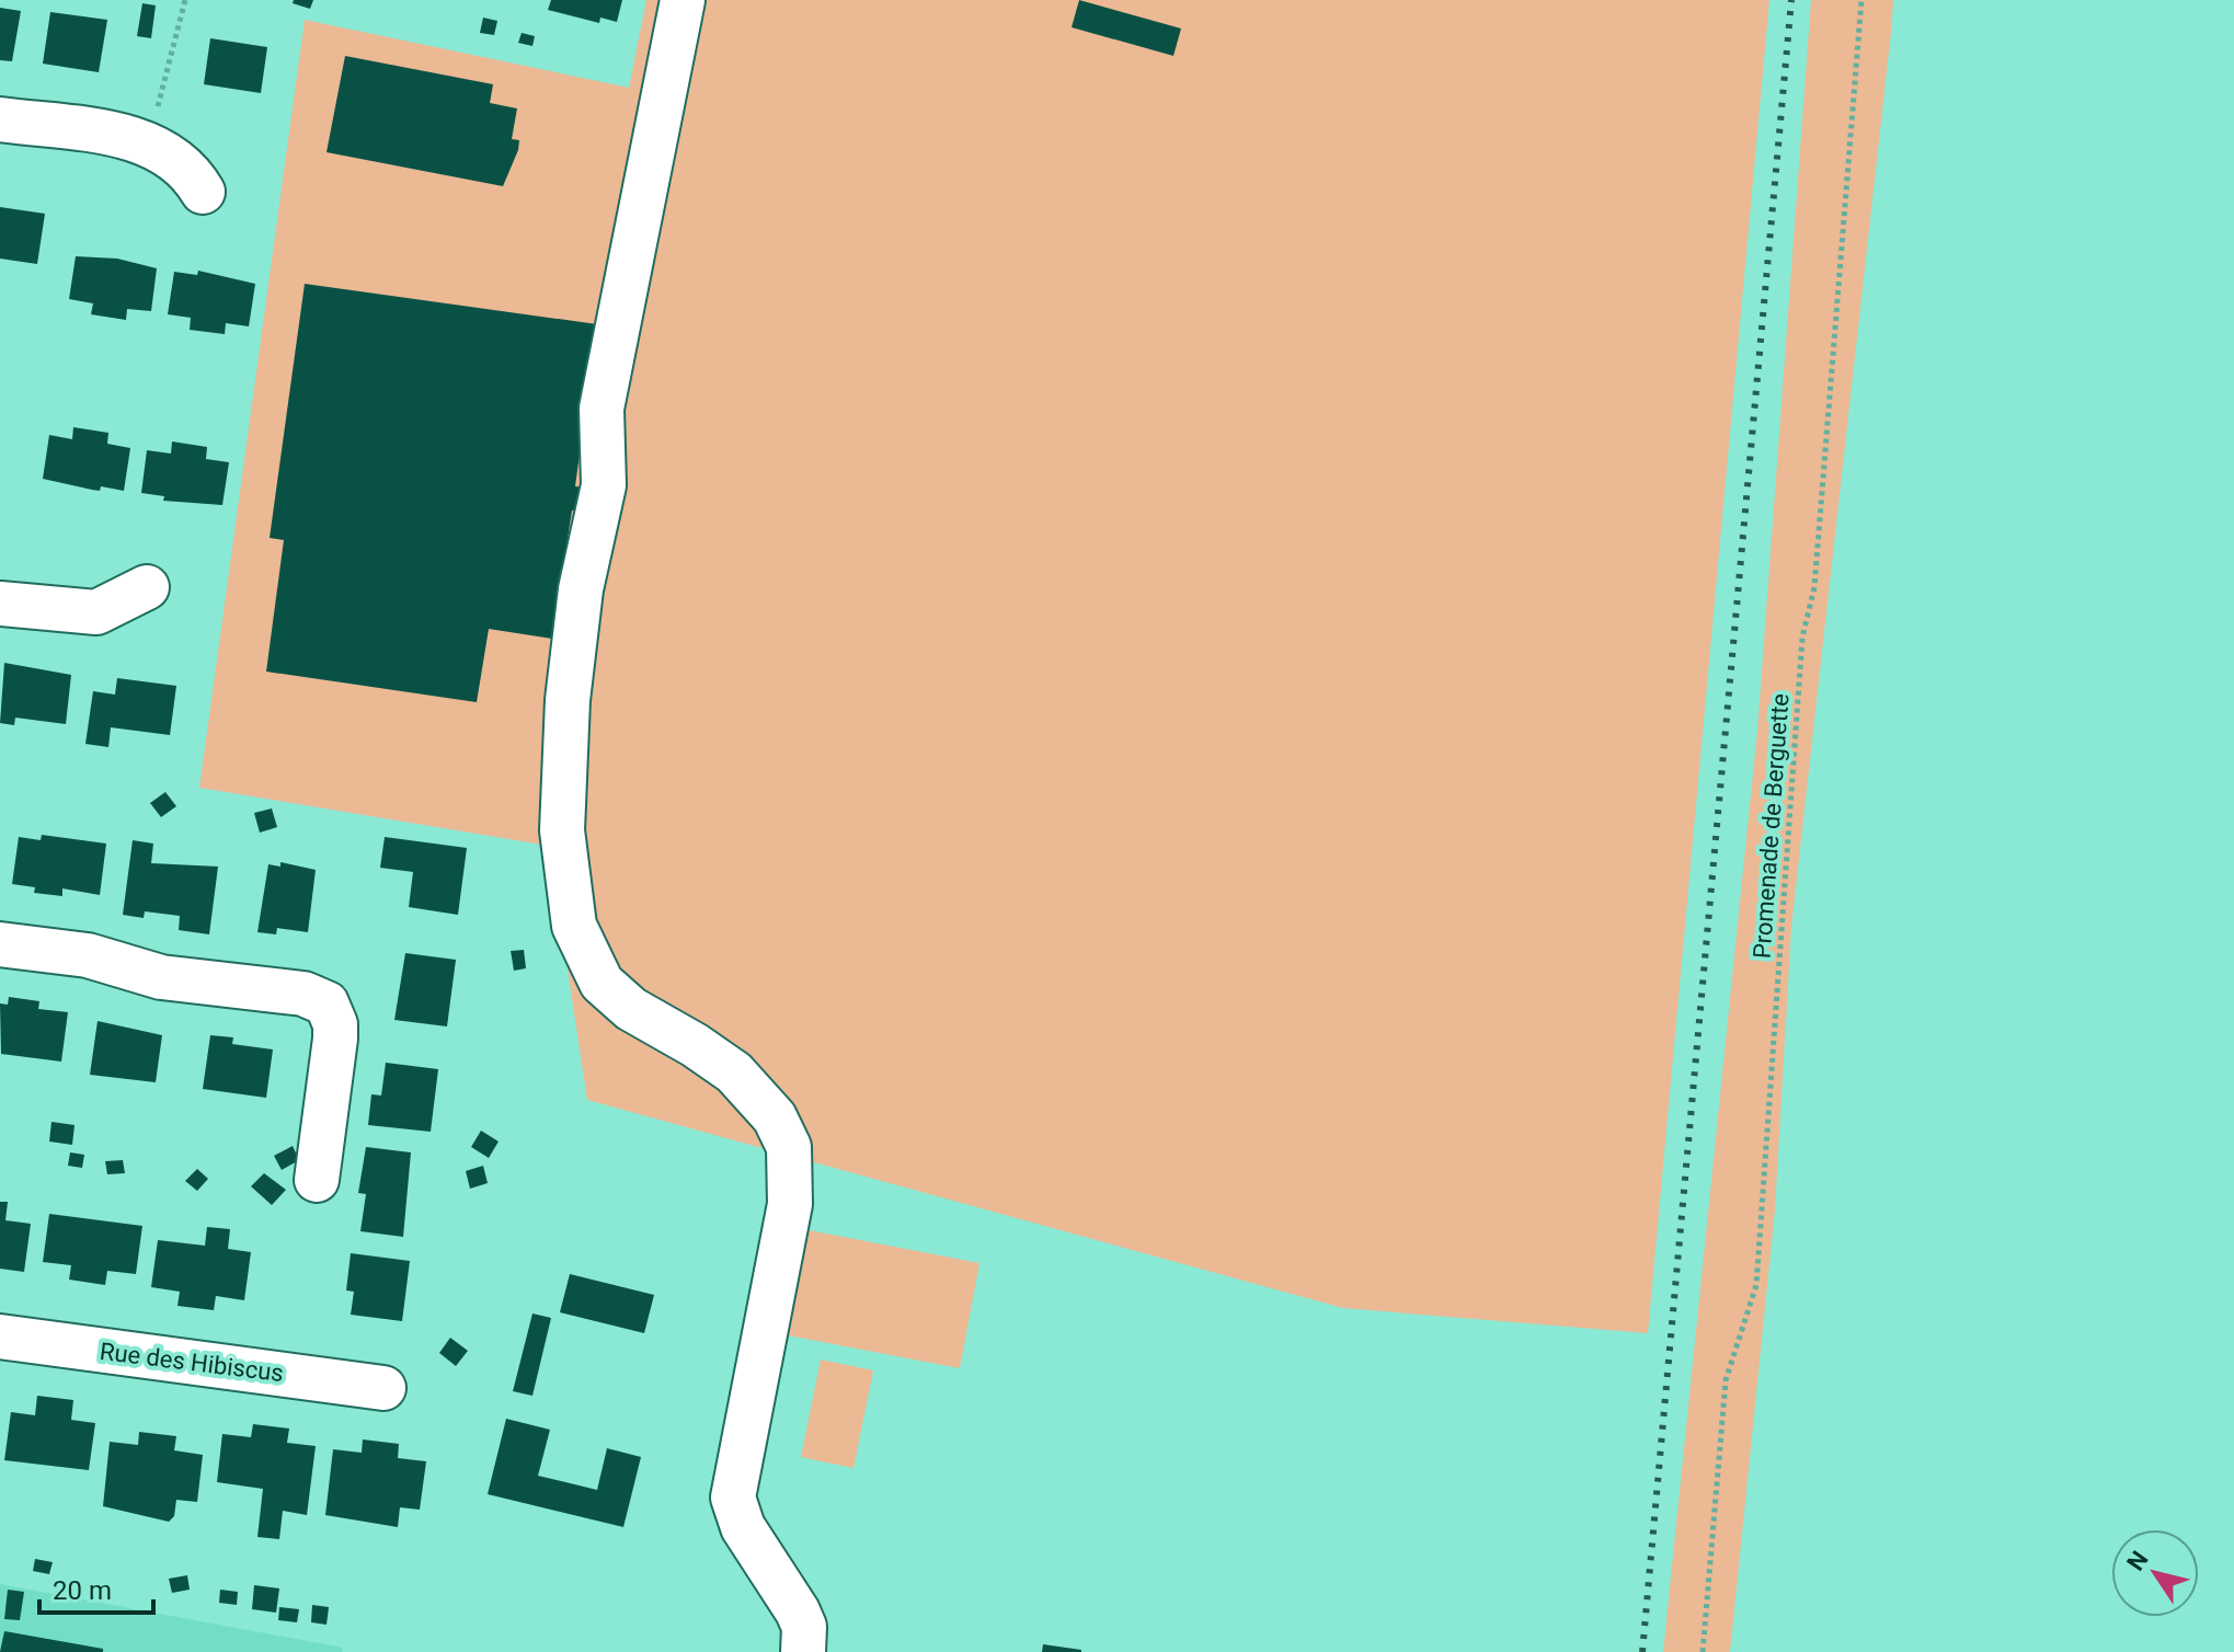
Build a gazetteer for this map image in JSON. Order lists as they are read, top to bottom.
{
  "streets": {
    "street": ["Rue des Hibiscus"],
    "path": ["Promenade de Berguette"]
  },
  "scale_bar": "20 m",
  "north": "top left"
}
